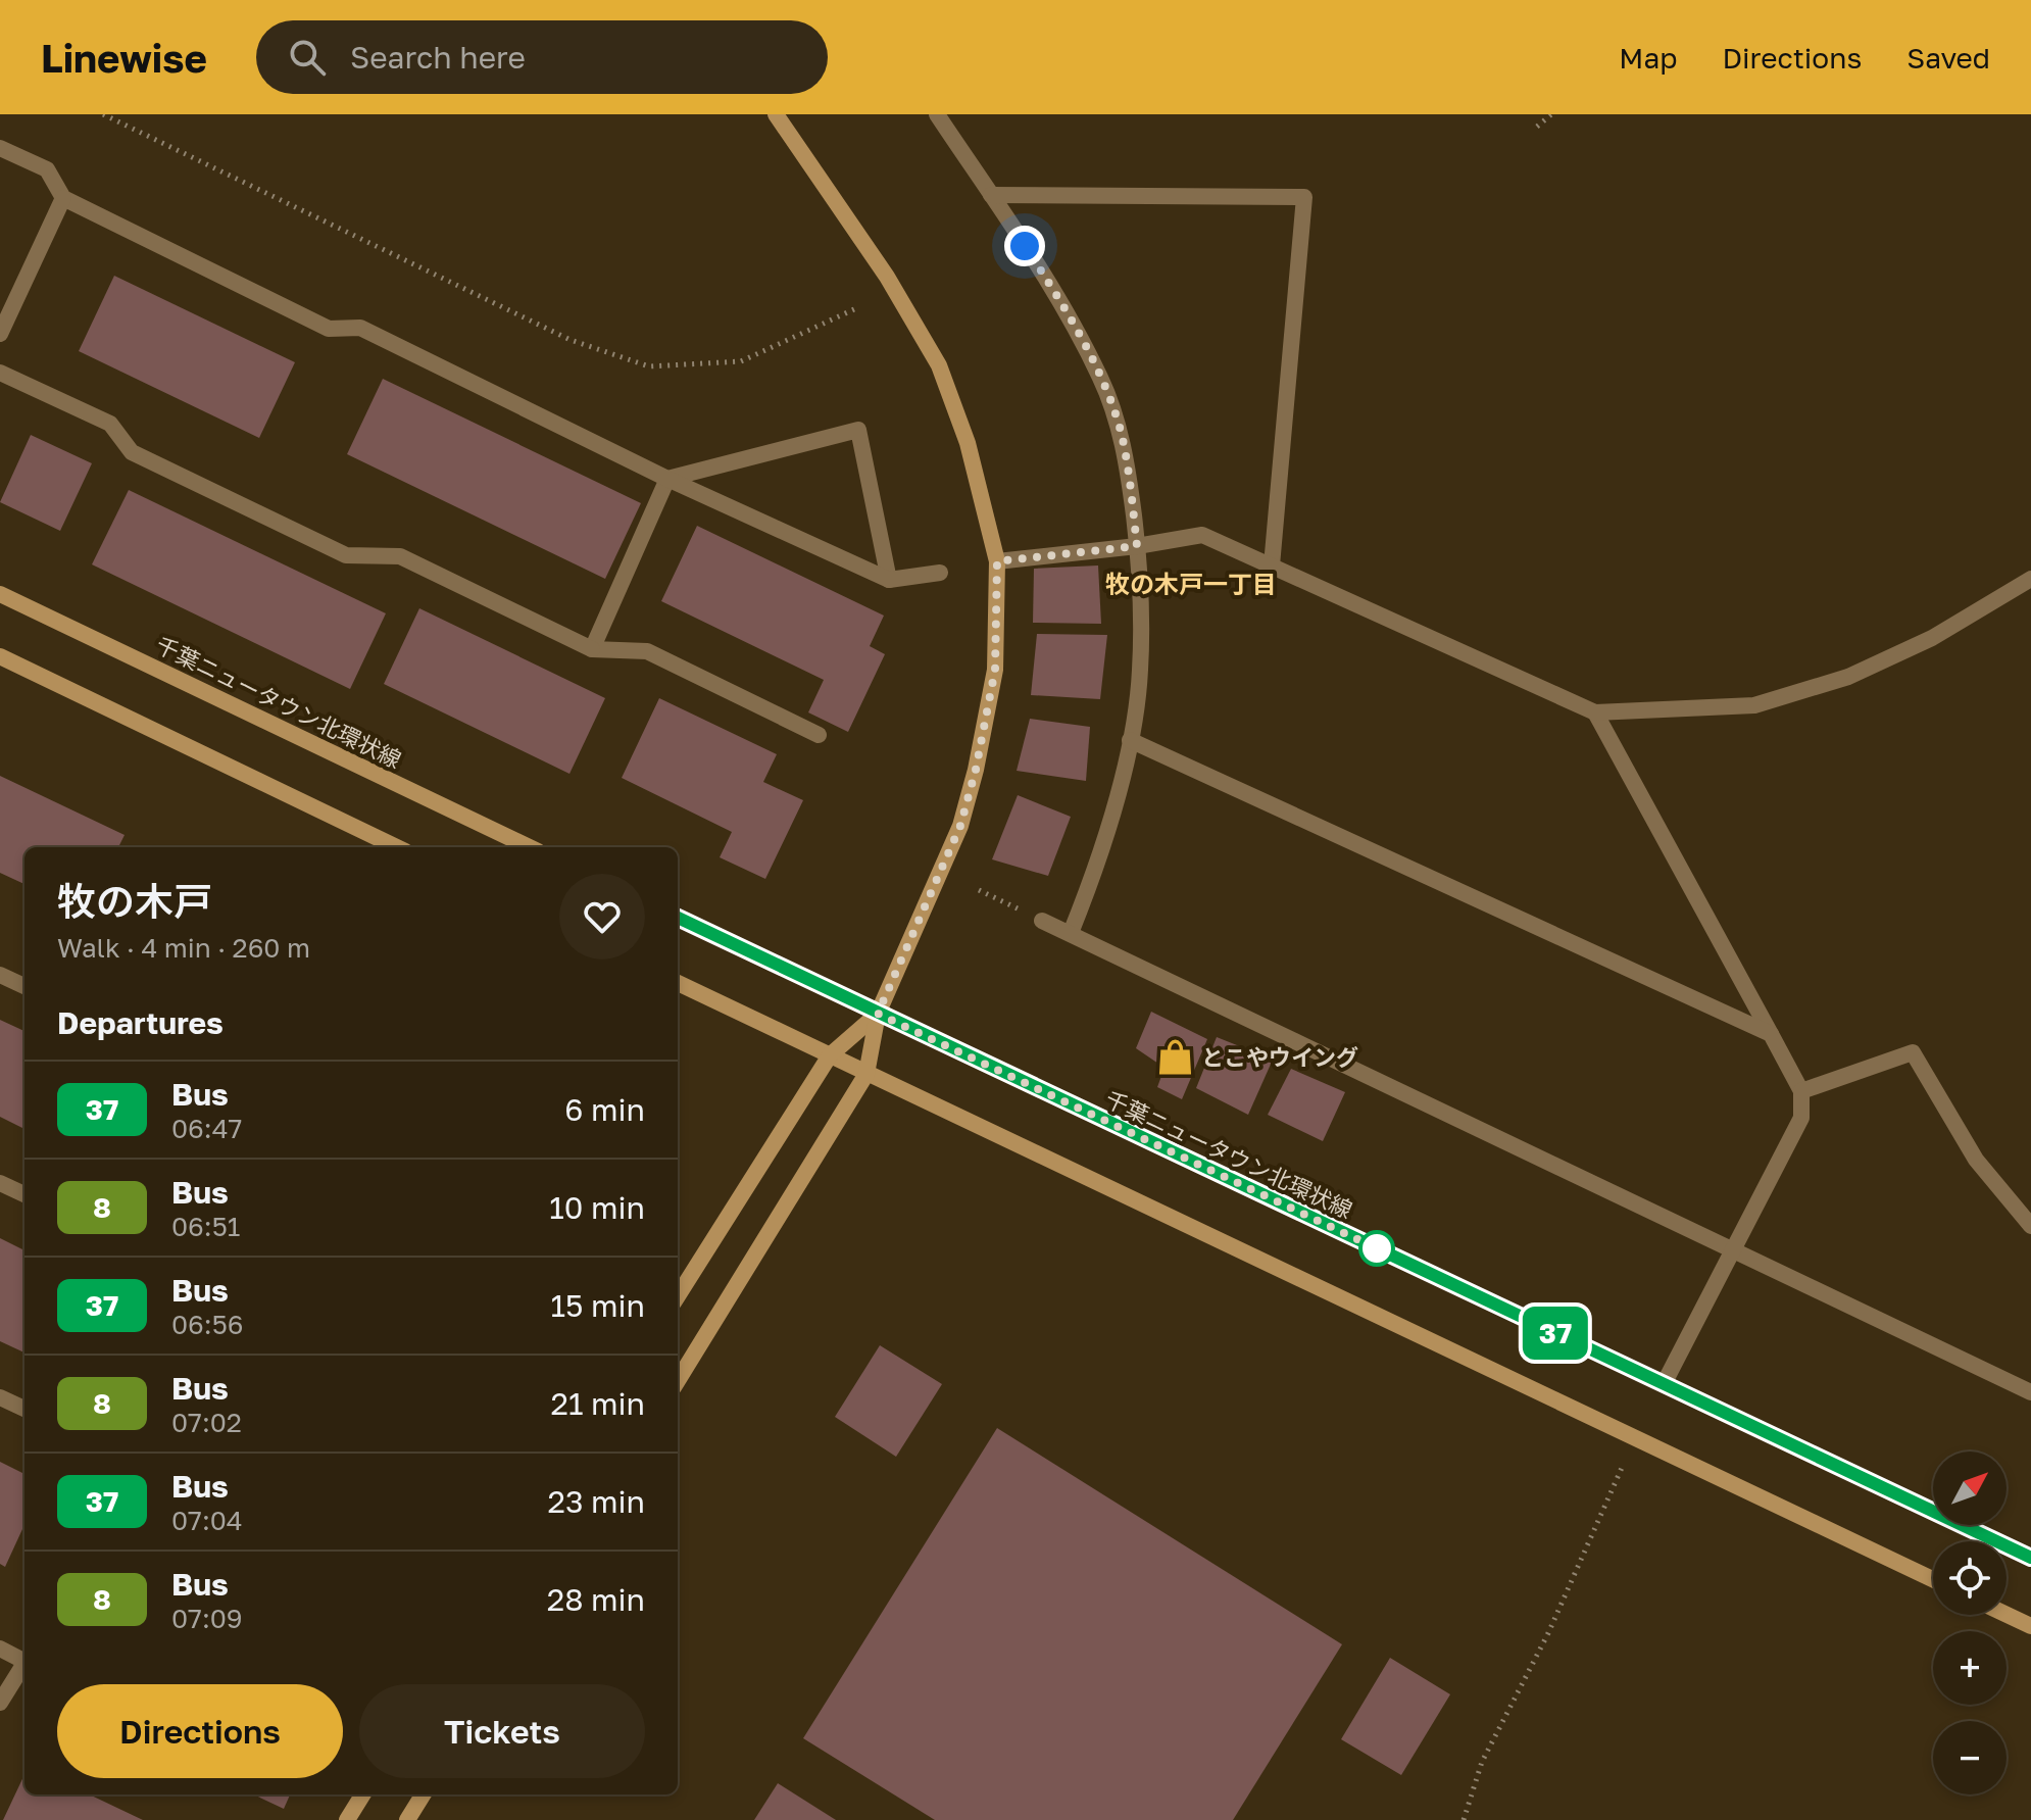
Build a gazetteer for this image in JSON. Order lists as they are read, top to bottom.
{
  "streets": {
    "main road": ["千葉ニュータウン北環状線"]
  },
  "districts": ["牧の木戸一丁目"],
  "places": {
    "shop": ["とこやウイング"]
  },
  "lines": ["bus line 37"],
  "north": "top right",
  "page": {
    "header": "Linewise",
    "search": "Search here",
    "nav": ["Map", "Directions", "Saved"],
    "on_map": "37",
    "heading": [
      ["牧の木戸", "Walk · 4 min · 260 m"],
      "Departures"
    ],
    "list": [
      {
        "mark": "37",
        "name": "Bus",
        "note": "06:47",
        "value": "6 min"
      },
      {
        "mark": "8",
        "name": "Bus",
        "note": "06:51",
        "value": "10 min"
      },
      {
        "mark": "37",
        "name": "Bus",
        "note": "06:56",
        "value": "15 min"
      },
      {
        "mark": "8",
        "name": "Bus",
        "note": "07:02",
        "value": "21 min"
      },
      {
        "mark": "37",
        "name": "Bus",
        "note": "07:04",
        "value": "23 min"
      },
      {
        "mark": "8",
        "name": "Bus",
        "note": "07:09",
        "value": "28 min"
      }
    ],
    "map_buttons": ["+", "−"],
    "buttons": ["Directions", "Tickets"]
  }
}
